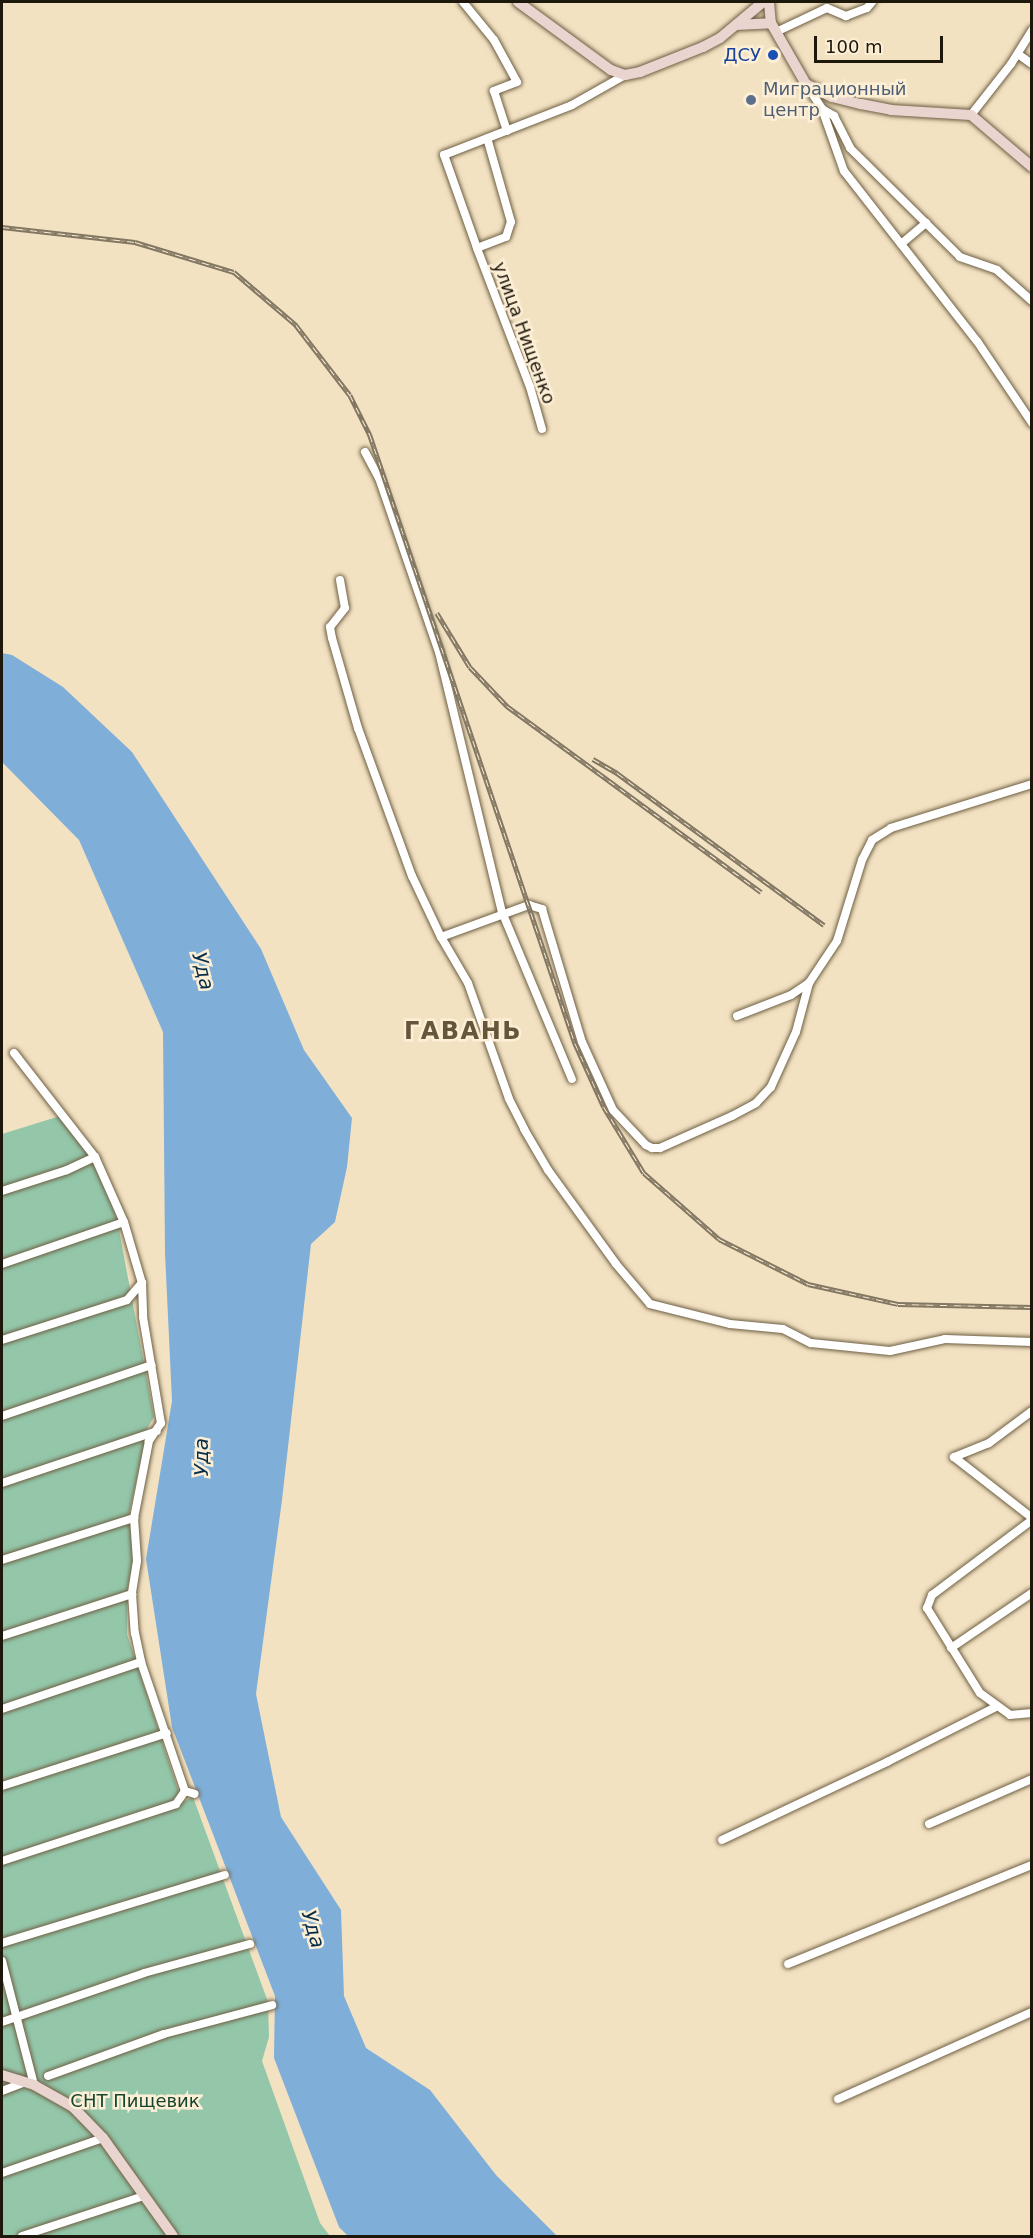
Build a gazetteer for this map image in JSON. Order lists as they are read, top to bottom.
{
  "streets": {
    "street": ["улица Нищенко"]
  },
  "districts": ["ГАВАНЬ"],
  "water": ["Уда"],
  "parks": ["СНТ Пищевик"],
  "places": ["ДСУ", "Миграционный центр"],
  "scale_bar": "100 m"
}
